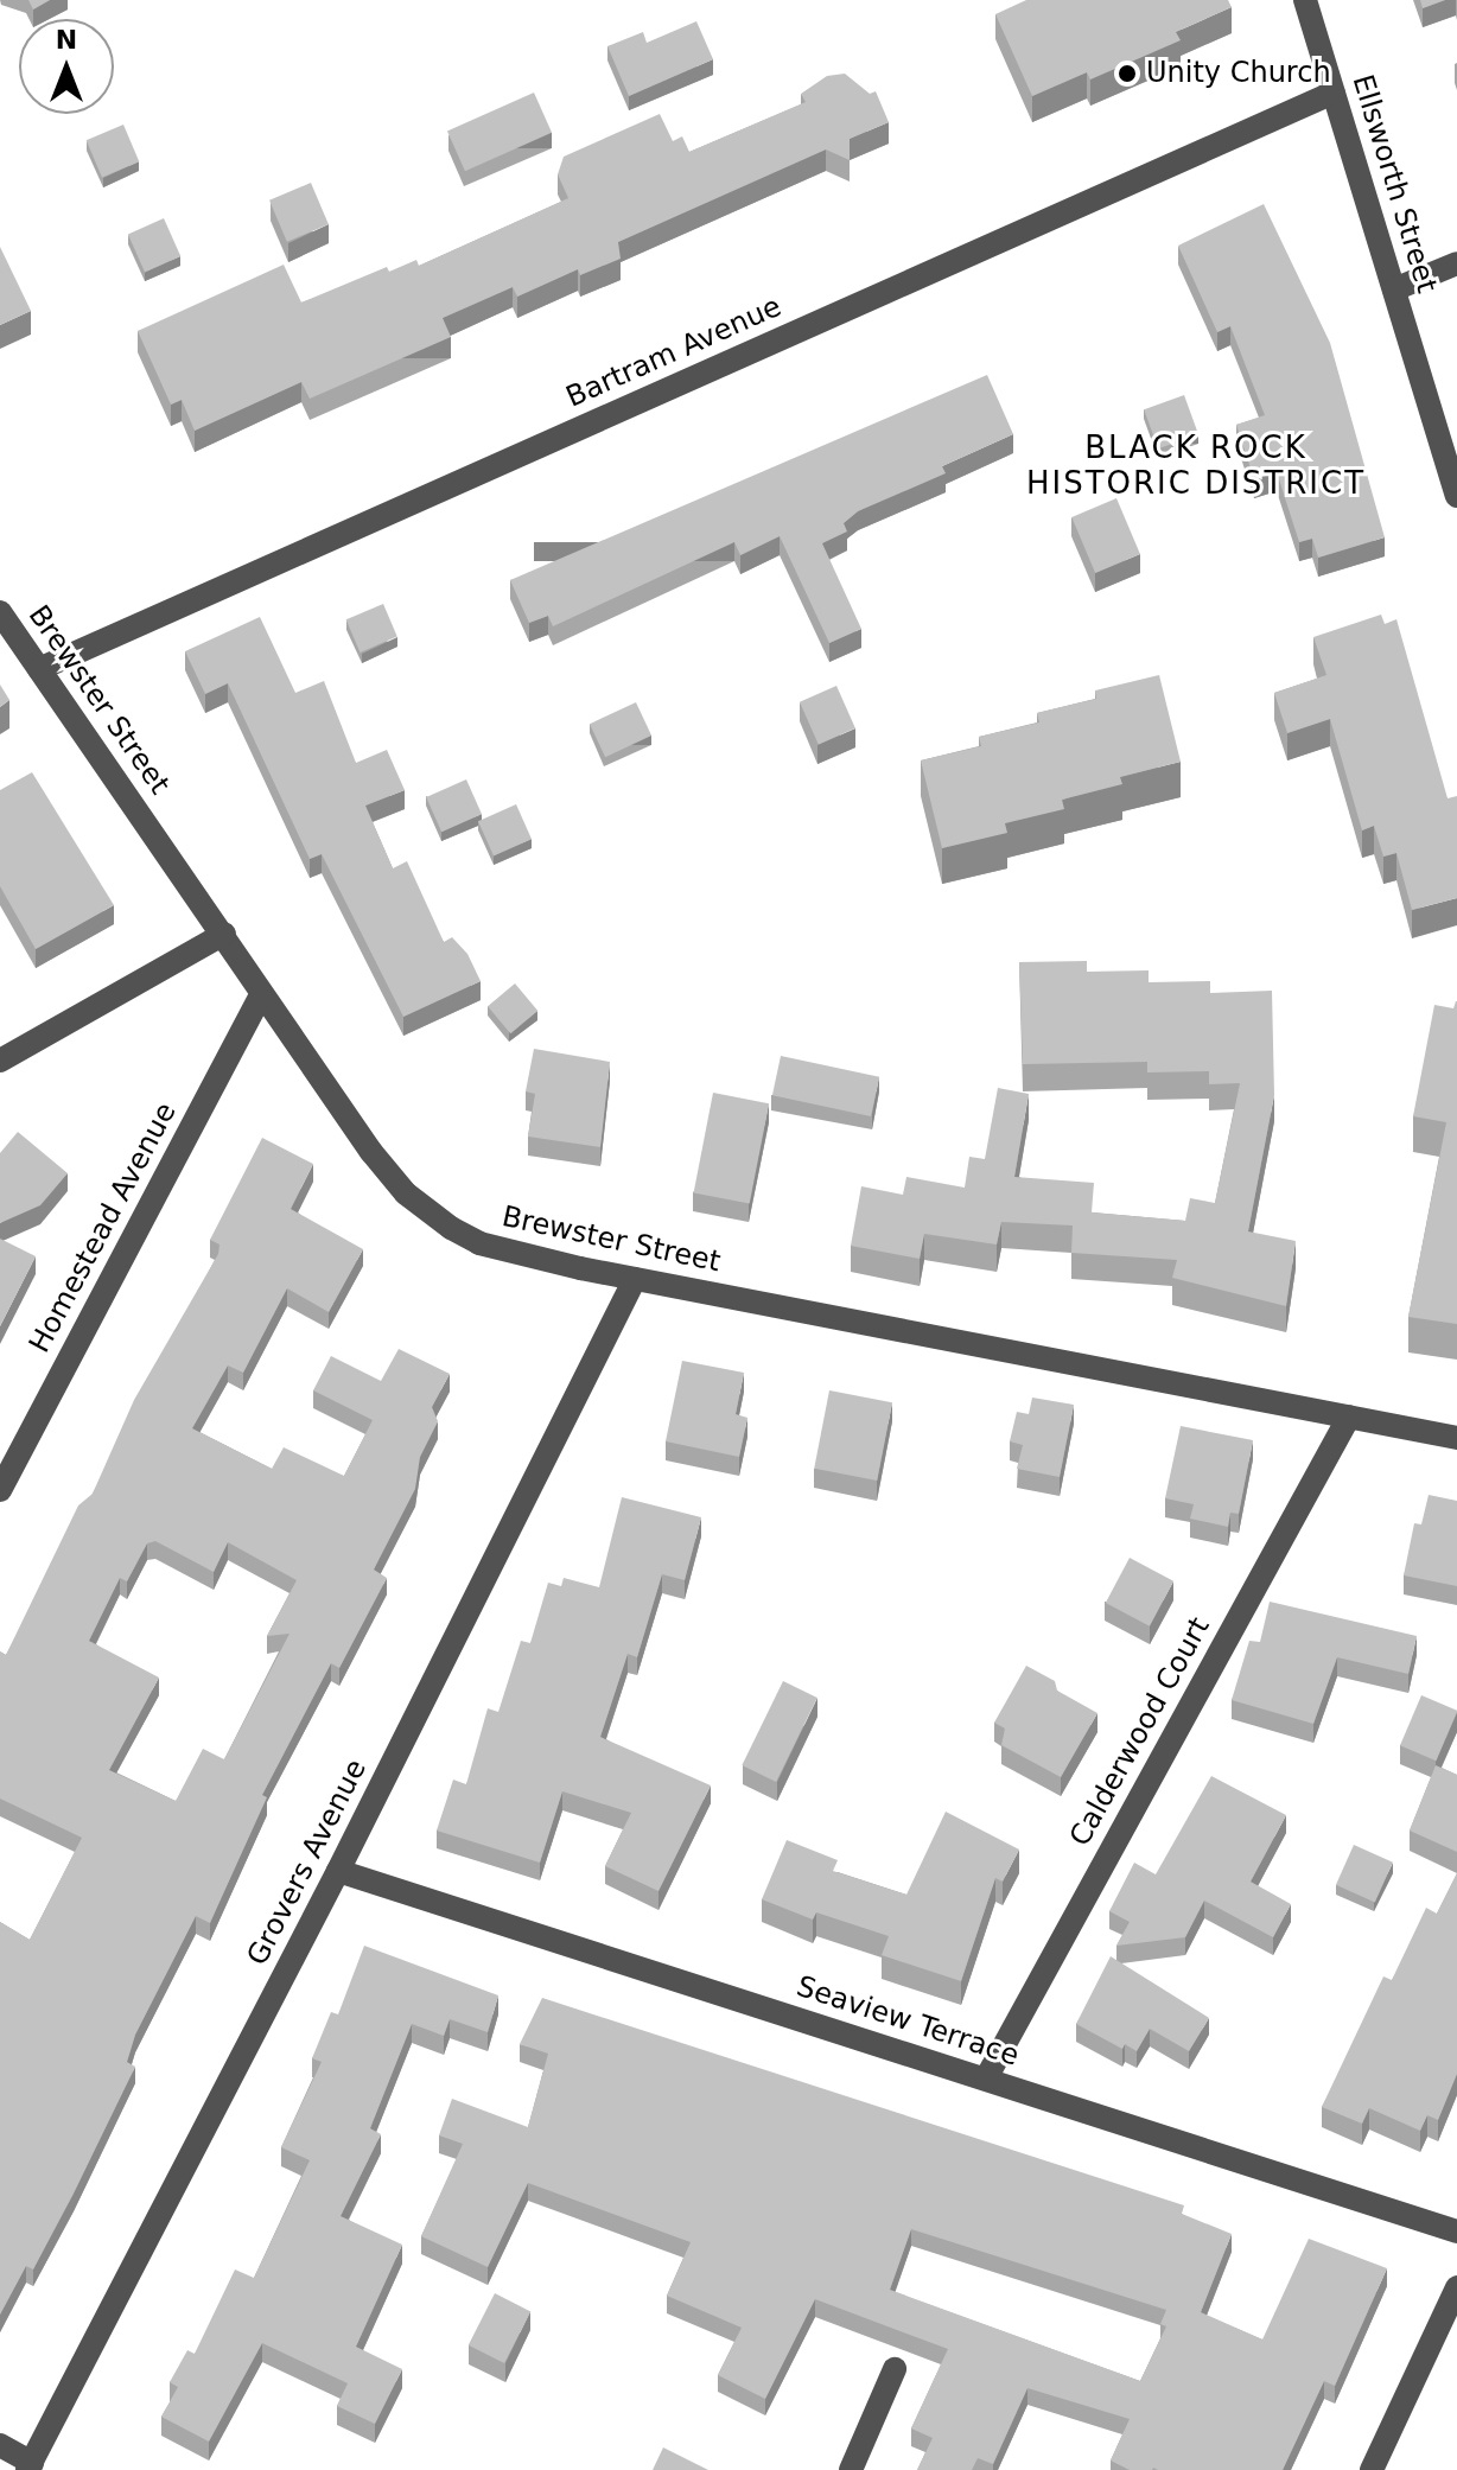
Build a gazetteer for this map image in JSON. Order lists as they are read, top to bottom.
{
  "streets": {
    "street": [
      "Ellsworth Street",
      "Bartram Avenue",
      "Brewster Street",
      "Homestead Avenue",
      "Calderwood Court",
      "Grovers Avenue",
      "Seaview Terrace"
    ]
  },
  "crossings": [
    ["Ellsworth Street", "Bartram Avenue"],
    ["Bartram Avenue", "Brewster Street"],
    ["Brewster Street", "Homestead Avenue"],
    ["Brewster Street", "Calderwood Court"],
    ["Brewster Street", "Grovers Avenue"],
    ["Calderwood Court", "Seaview Terrace"],
    ["Grovers Avenue", "Seaview Terrace"]
  ],
  "districts": ["BLACK ROCK HISTORIC DISTRICT"],
  "places": ["Unity Church"],
  "north": "top"
}
